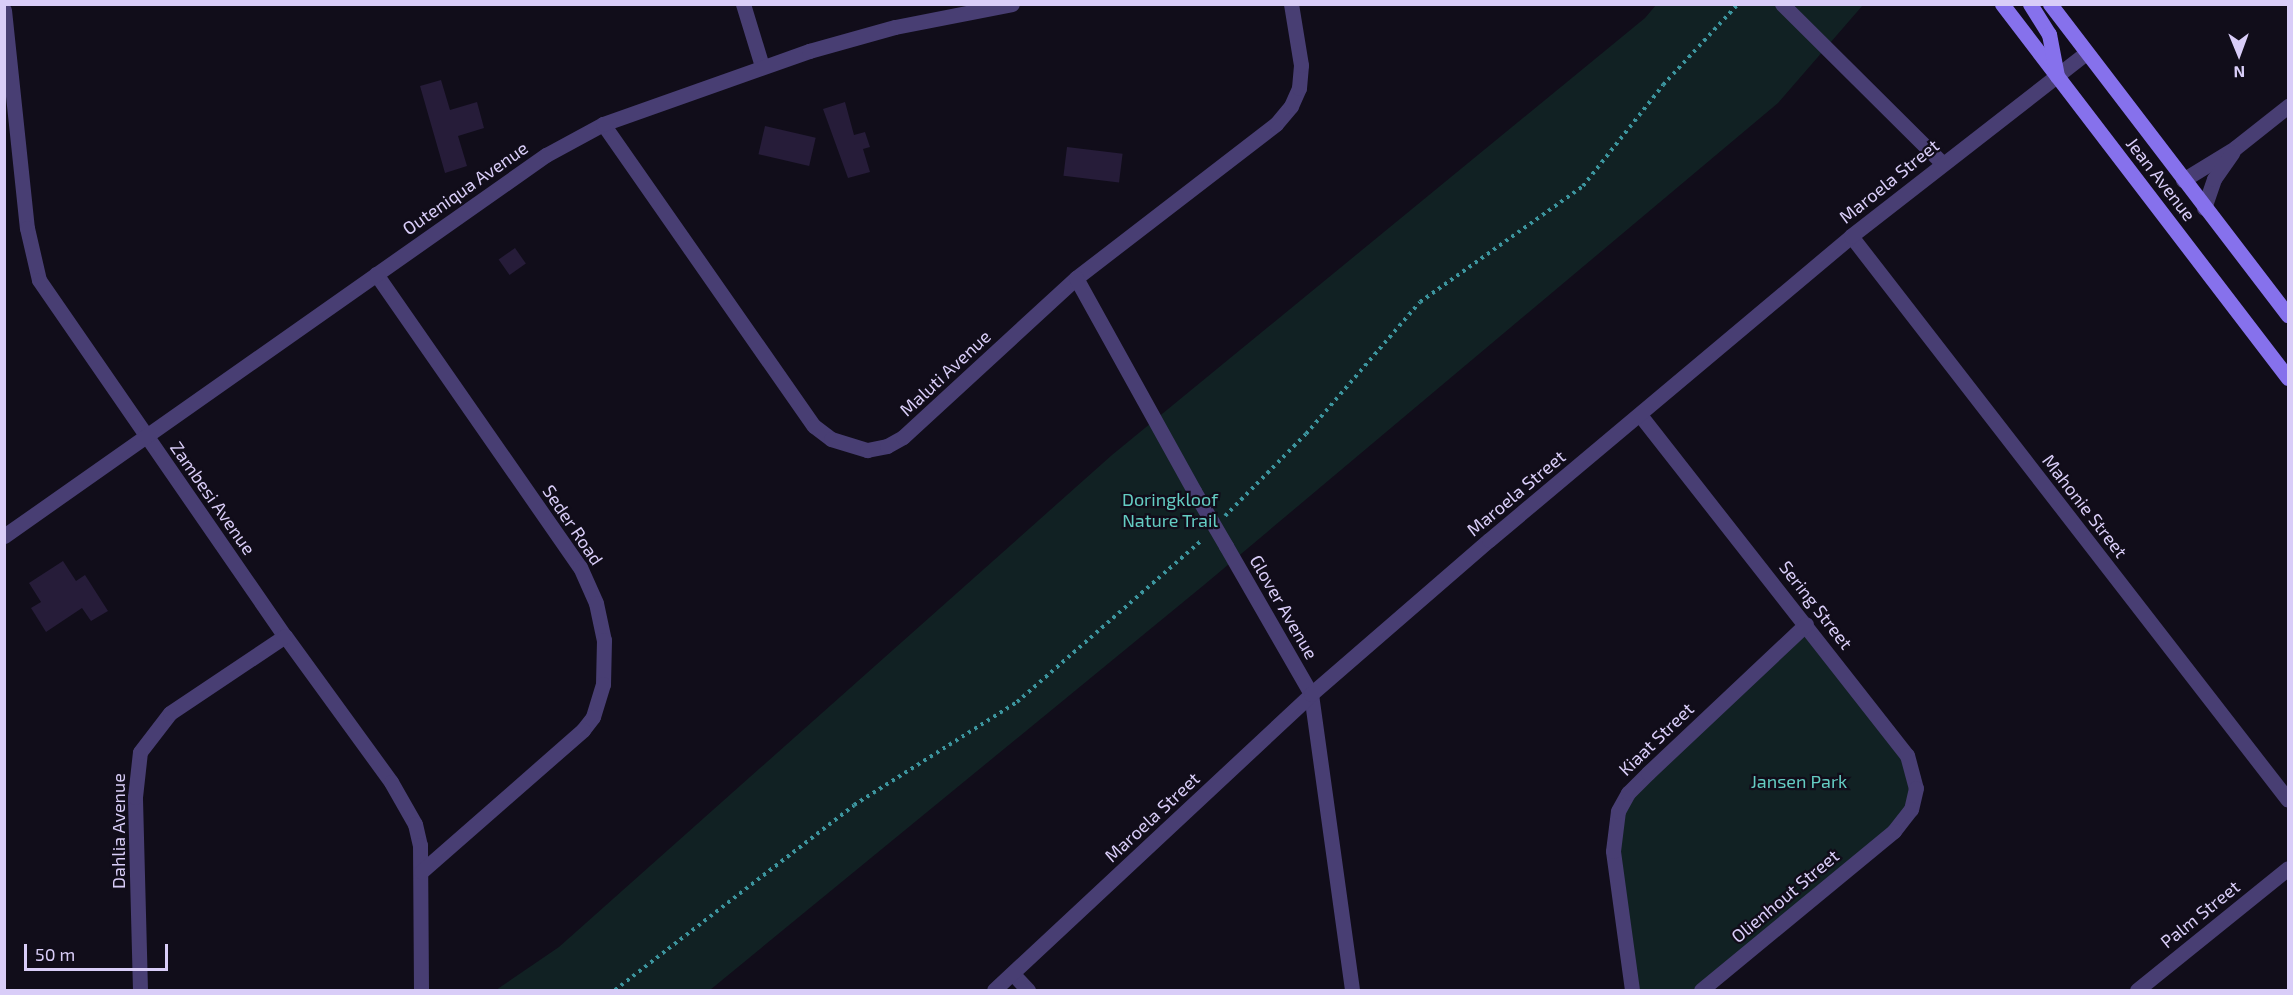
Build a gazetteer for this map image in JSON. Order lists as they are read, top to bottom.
{
  "streets": {
    "main road": ["Jean Avenue"],
    "street": [
      "Maroela Street",
      "Outeniqua Avenue",
      "Maluti Avenue",
      "Zambesi Avenue",
      "Mahonie Street",
      "Seder Road",
      "Sering Street",
      "Glover Avenue",
      "Kiaat Street",
      "Dahlia Avenue",
      "Olienhout Street",
      "Palm Street"
    ]
  },
  "crossings": [
    ["Jean Avenue", "Maroela Street"],
    ["Maroela Street", "Mahonie Street"],
    ["Maroela Street", "Sering Street"],
    ["Maroela Street", "Glover Avenue"],
    ["Outeniqua Avenue", "Maluti Avenue"],
    ["Outeniqua Avenue", "Zambesi Avenue"],
    ["Outeniqua Avenue", "Seder Road"],
    ["Maluti Avenue", "Glover Avenue"],
    ["Zambesi Avenue", "Seder Road"],
    ["Zambesi Avenue", "Dahlia Avenue"],
    ["Sering Street", "Kiaat Street"],
    ["Sering Street", "Olienhout Street"]
  ],
  "parks": ["Doringkloof Nature Trail", "Jansen Park"],
  "scale_bar": "50 m",
  "north": "bottom"
}
